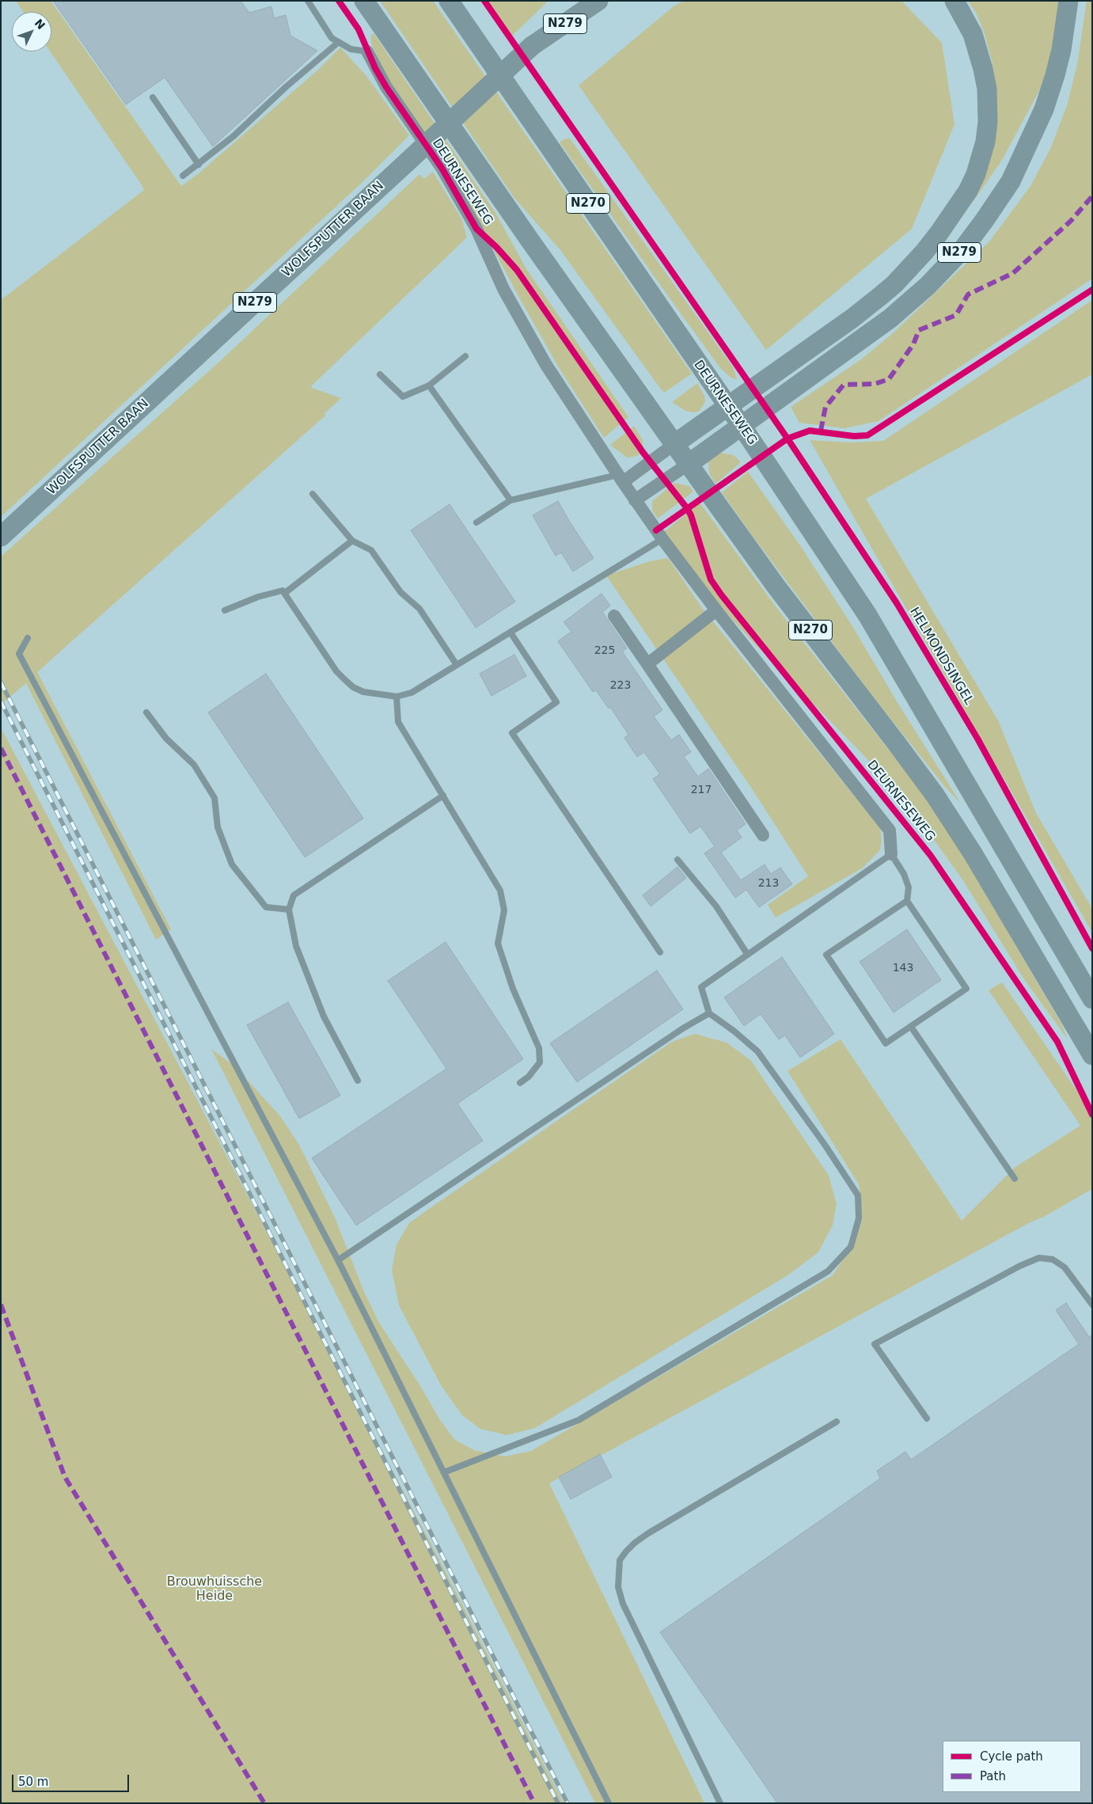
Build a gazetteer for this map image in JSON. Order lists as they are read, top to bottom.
{
  "streets": {
    "main road": [
      "N279",
      "DEURNESEWEG",
      "N270",
      "WOLFSPUTTER BAAN"
    ],
    "cycle path": ["HELMONDSINGEL"]
  },
  "crossings": [
    ["N279", "DEURNESEWEG"],
    ["N279", "WOLFSPUTTER BAAN"]
  ],
  "parks": ["Brouwhuissche Heide"],
  "house_numbers": [
    "225",
    "223",
    "217",
    "213",
    "143"
  ],
  "legend": ["Cycle path", "Path"],
  "scale_bar": "50 m",
  "north": "top right"
}
